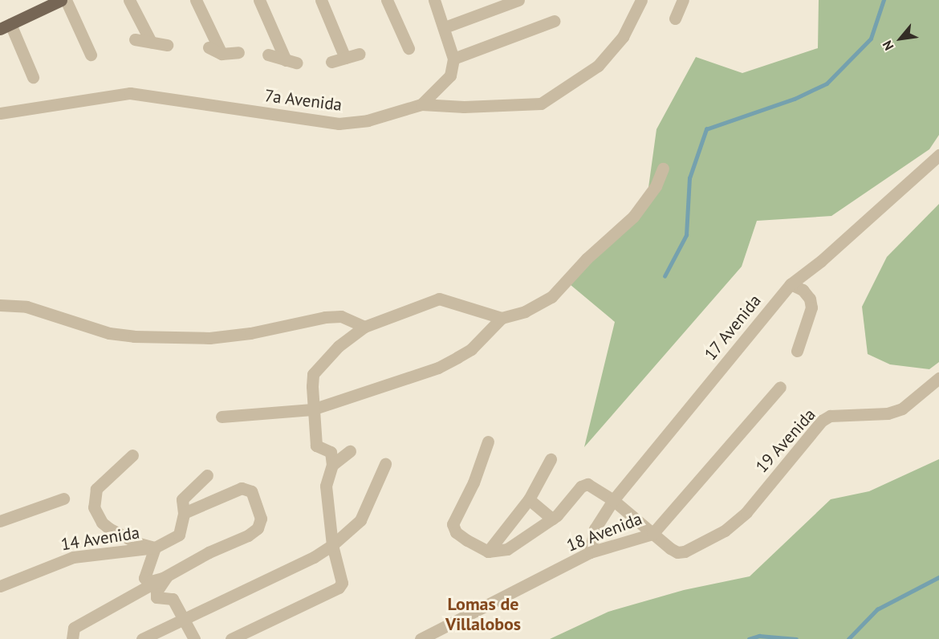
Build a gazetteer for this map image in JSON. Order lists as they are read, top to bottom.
{
  "streets": {
    "street": [
      "7a Avenida",
      "17 Avenida",
      "19 Avenida",
      "18 Avenida",
      "14 Avenida"
    ]
  },
  "crossings": [
    ["17 Avenida", "18 Avenida"],
    ["19 Avenida", "18 Avenida"]
  ],
  "districts": ["Lomas de Villalobos"],
  "north": "bottom left"
}
